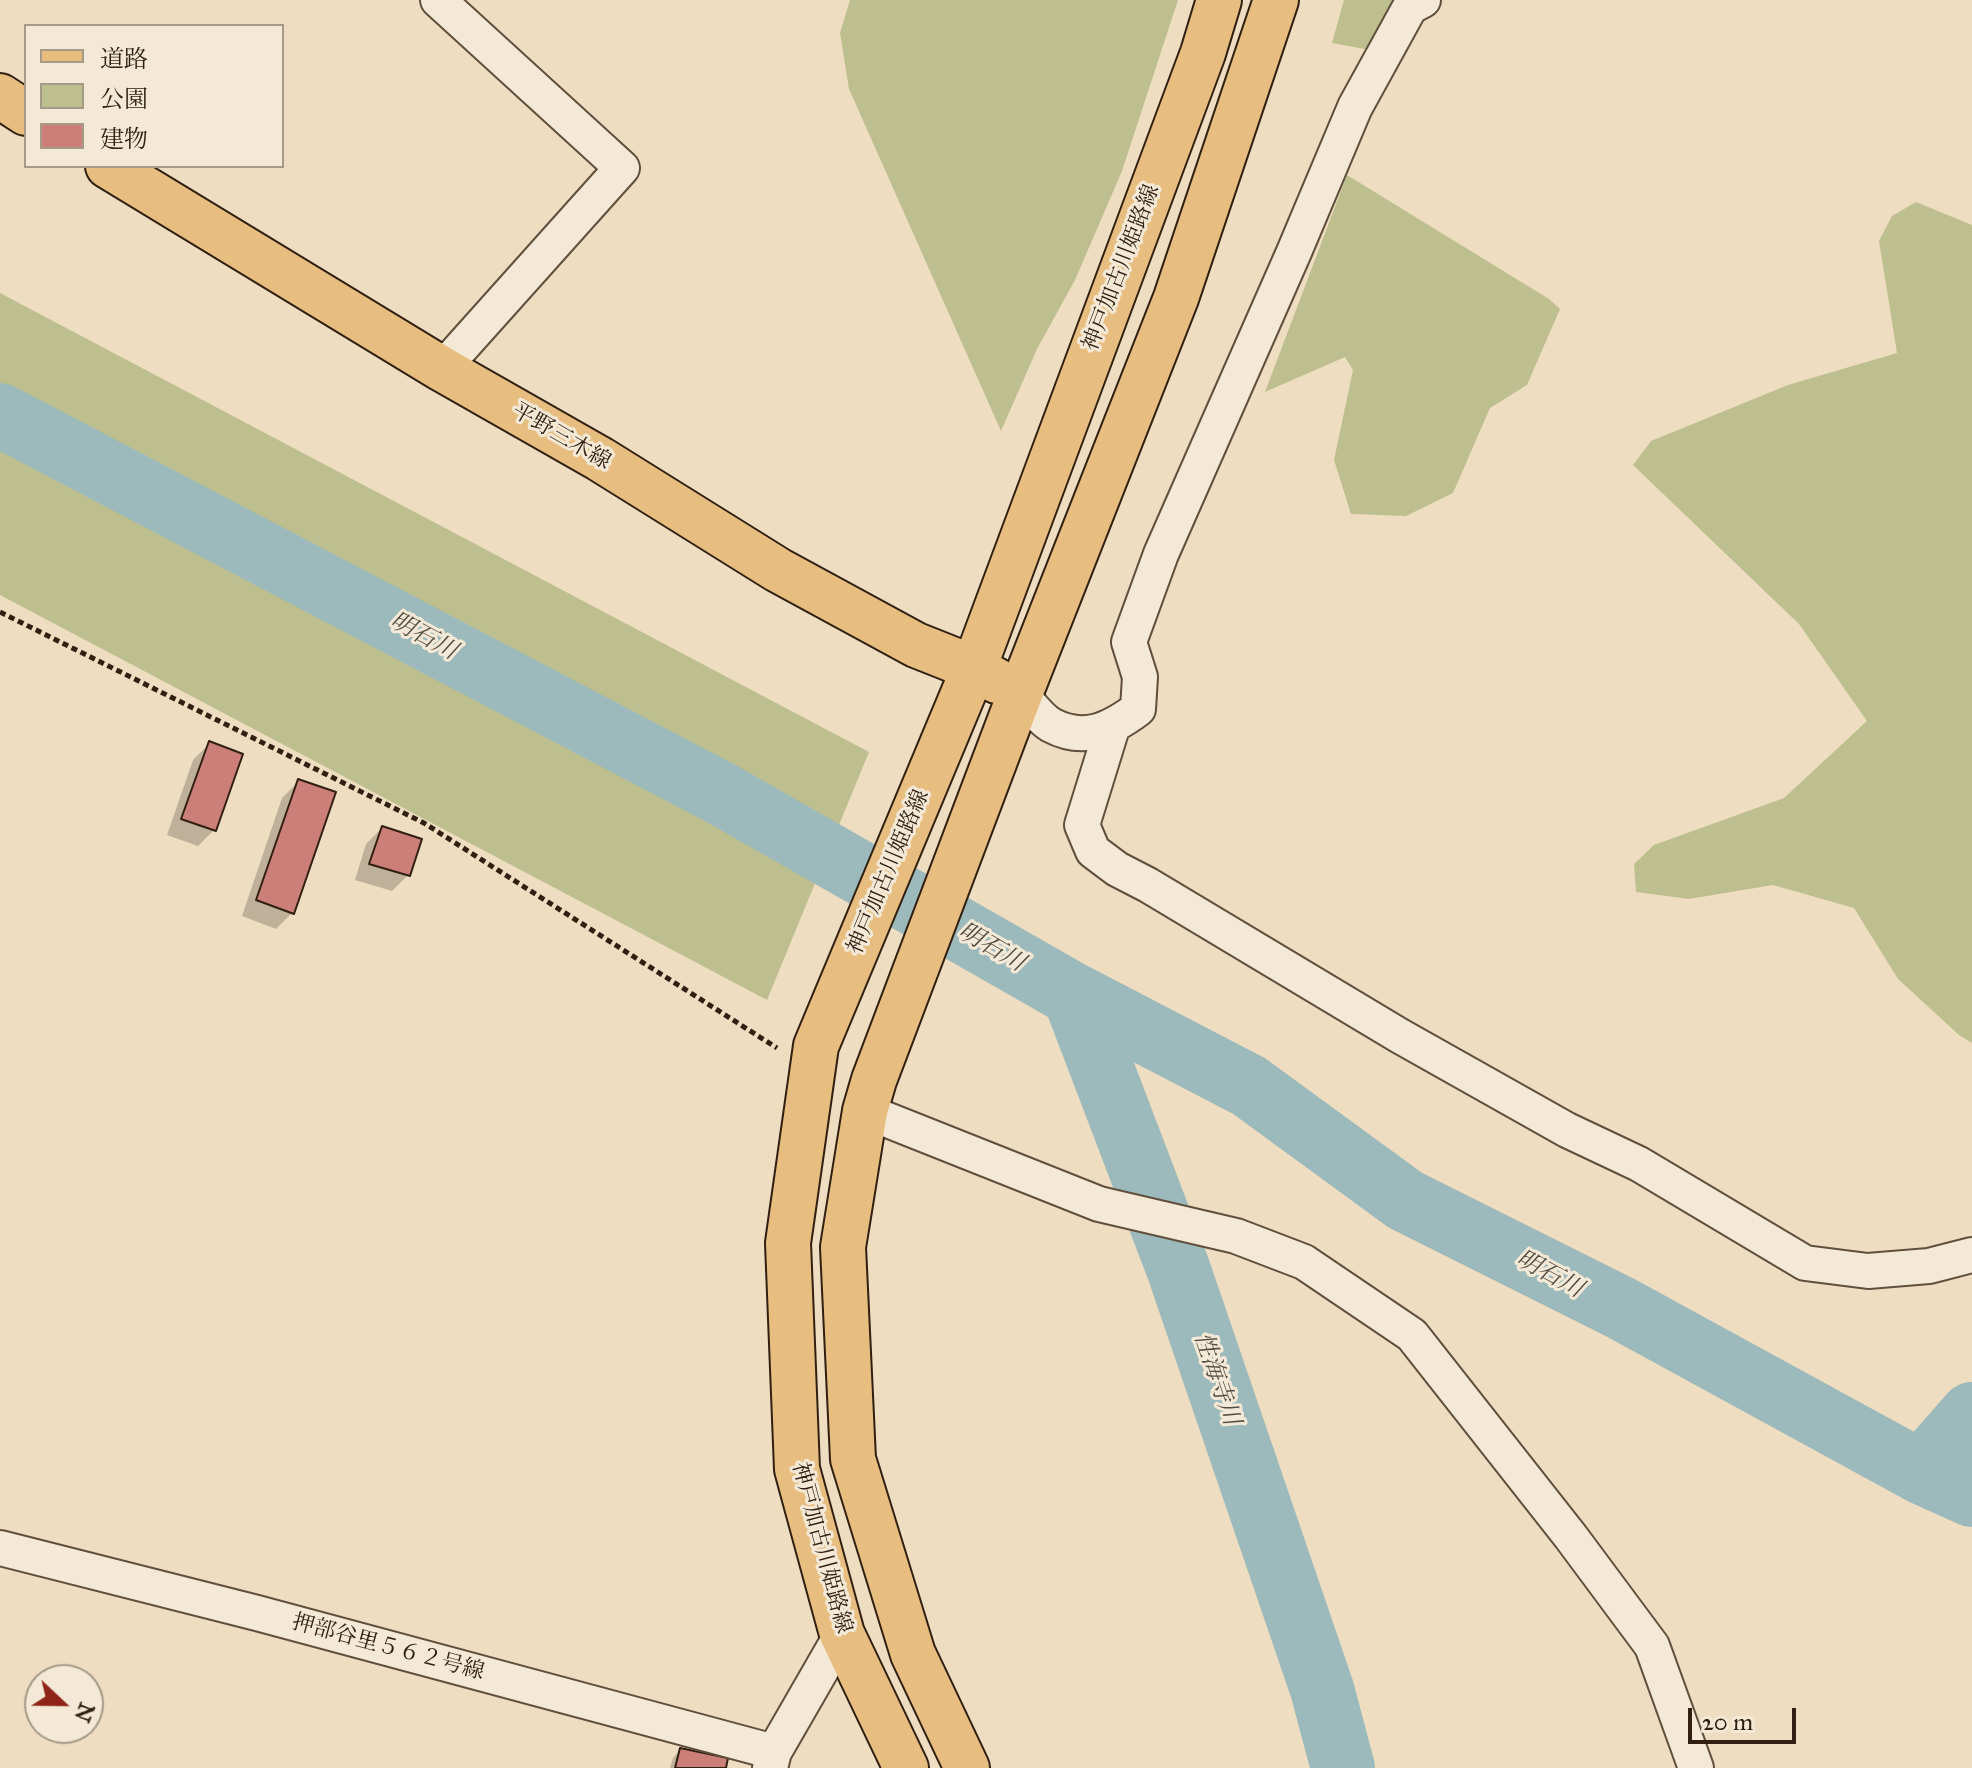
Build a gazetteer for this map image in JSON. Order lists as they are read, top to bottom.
{
  "streets": {
    "main road": ["神戸加古川姫路線", "平野三木線"],
    "street": ["押部谷里５６２号線"]
  },
  "crossings": [
    ["神戸加古川姫路線", "平野三木線"]
  ],
  "water": ["明石川", "性海寺川"],
  "legend": ["道路", "公園", "建物"],
  "scale_bar": "20 m",
  "north": "right"
}
